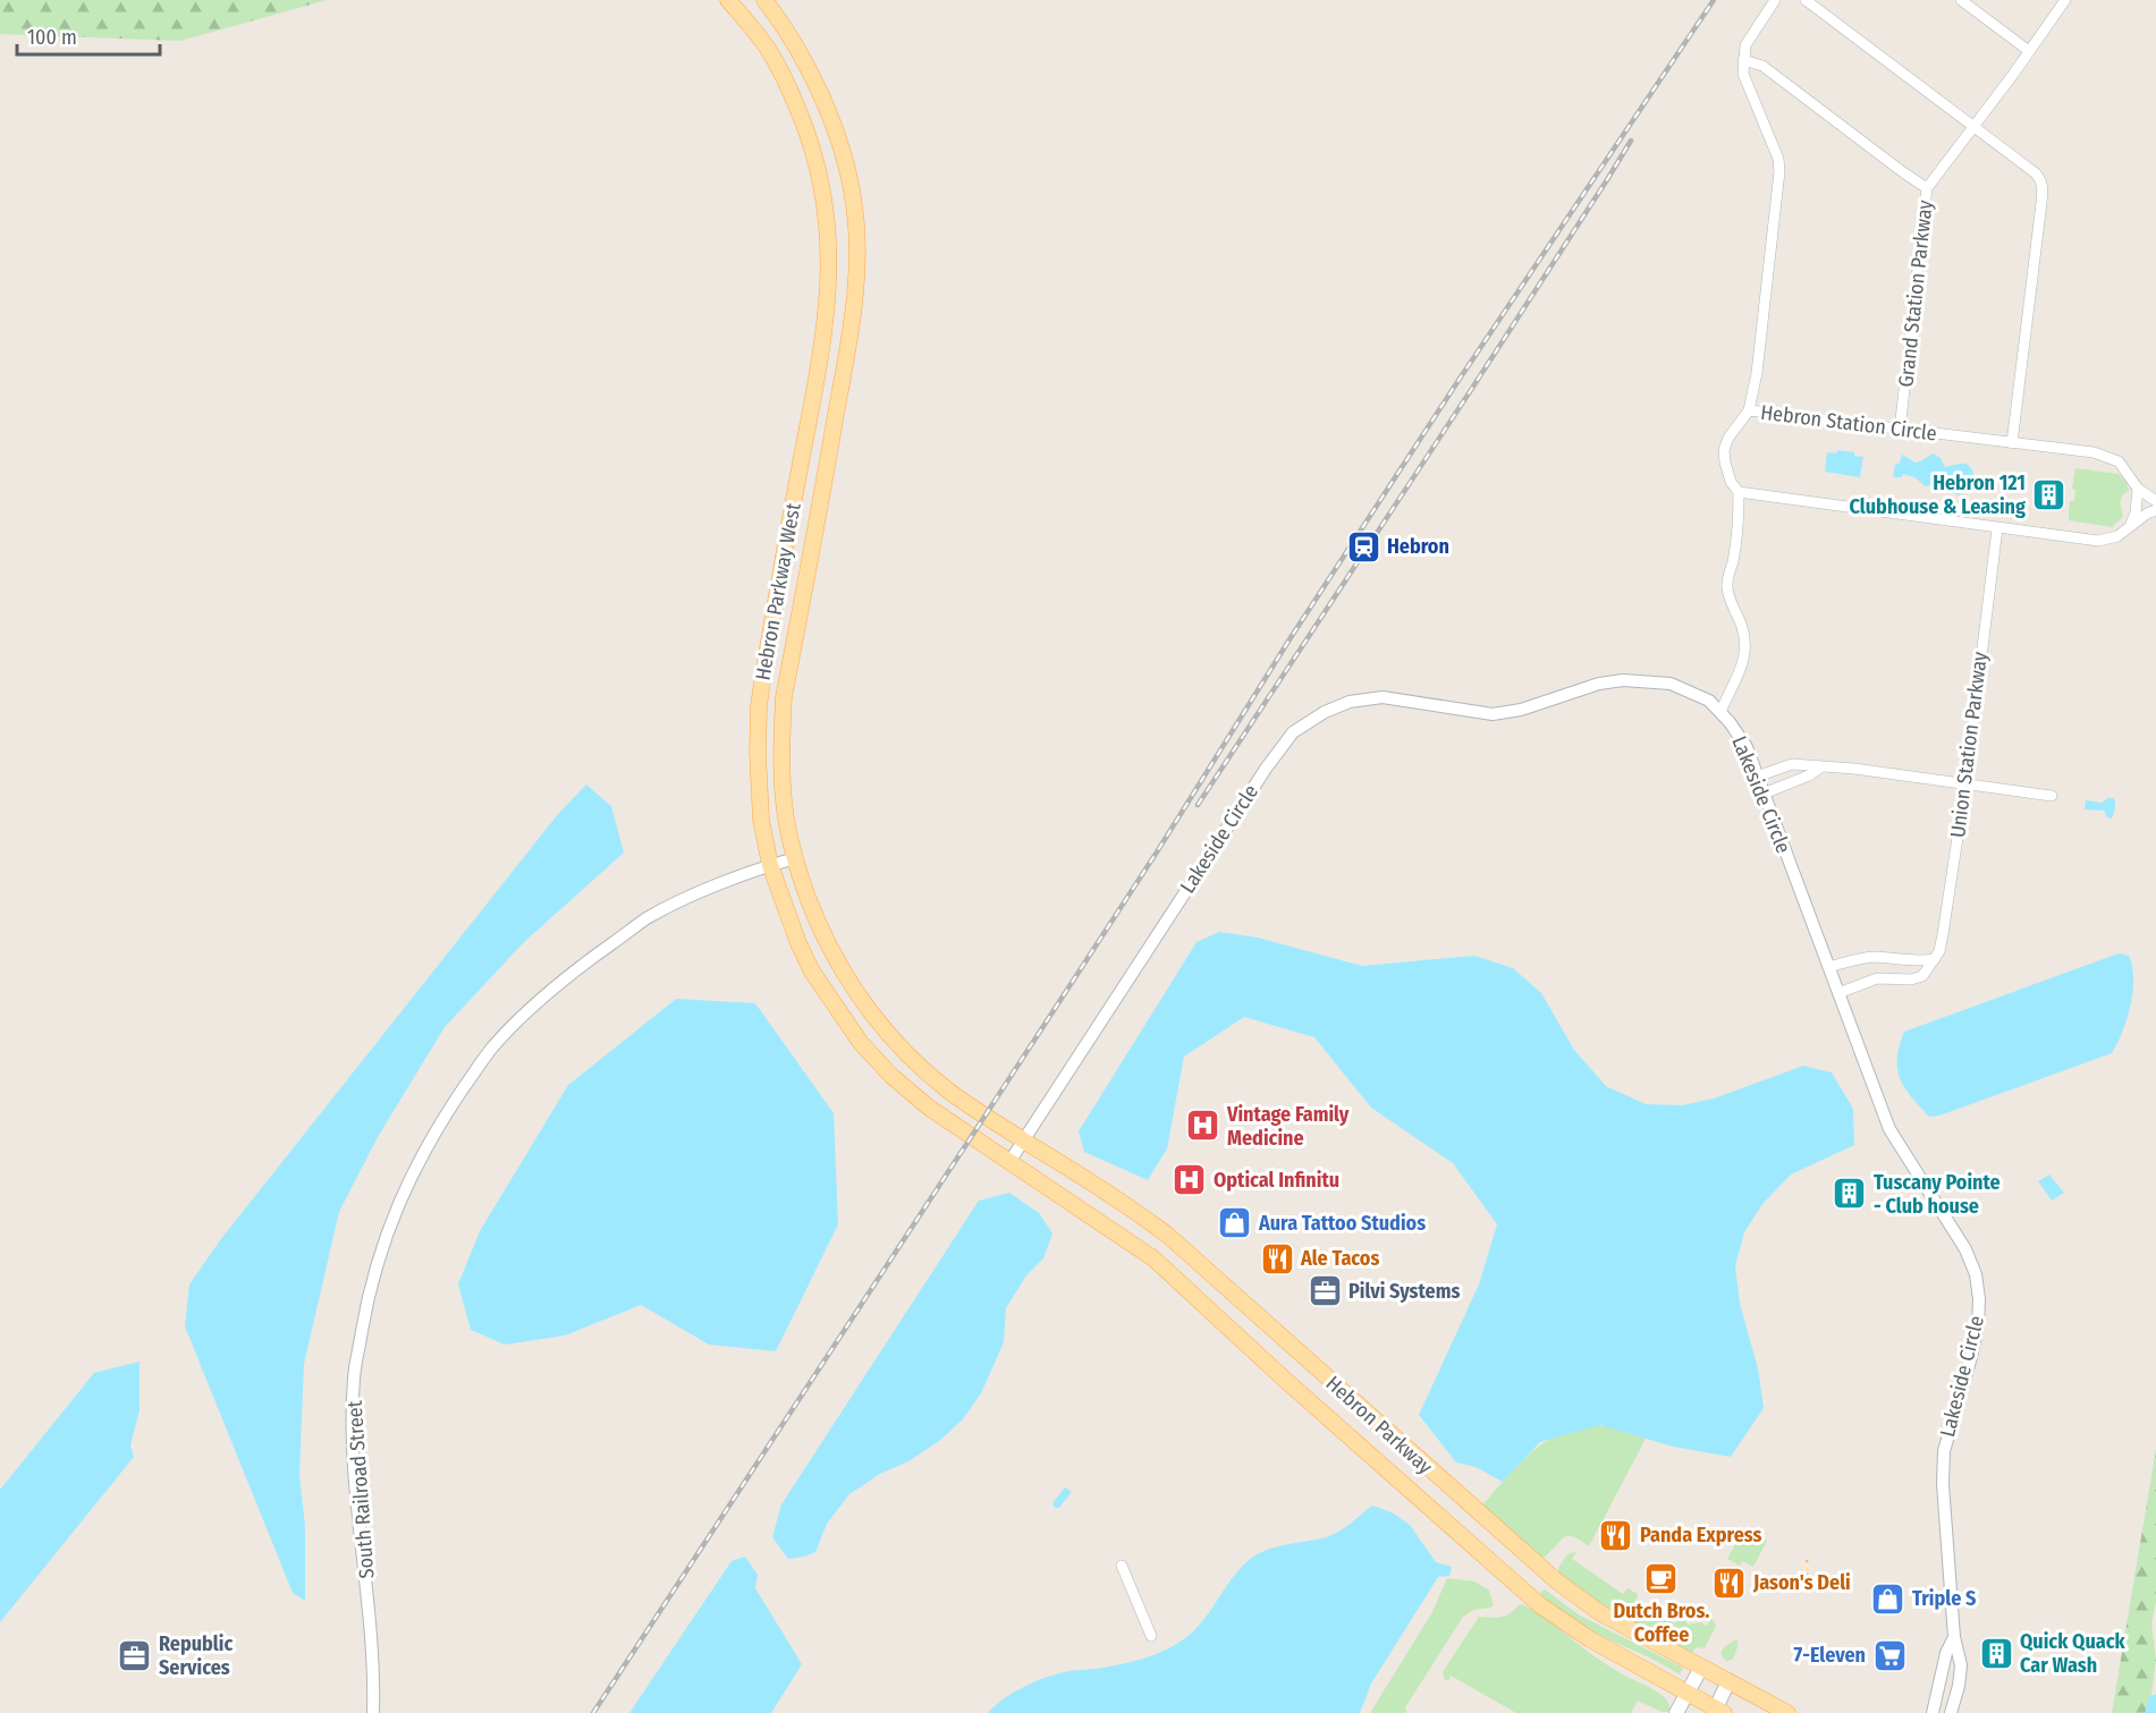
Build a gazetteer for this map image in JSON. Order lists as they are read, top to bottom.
{
  "streets": {
    "main road": ["Hebron Parkway West", "Hebron Parkway"],
    "street": [
      "Grand Station Parkway",
      "Hebron Station Circle",
      "Union Station Parkway",
      "Lakeside Circle",
      "South Railroad Street"
    ]
  },
  "crossings": [
    ["Grand Station Parkway", "Hebron Station Circle"],
    ["Hebron Parkway West", "Hebron Parkway"],
    ["Hebron Parkway West", "South Railroad Street"],
    ["Lakeside Circle", "Hebron Parkway"]
  ],
  "places": {
    "building": ["Hebron 121 Clubhouse & Leasing", "Tuscany Pointe - Club house", "Quick Quack Car Wash"],
    "station": ["Hebron"],
    "hospital": ["Vintage Family Medicine", "Optical Infinitu"],
    "shop": ["Aura Tattoo Studios", "Triple S"],
    "restaurant": ["Ale Tacos", "Panda Express", "Jason's Deli"],
    "office": ["Pilvi Systems", "Republic Services"],
    "cafe": ["Dutch Bros. Coffee"],
    "supermarket": ["7-Eleven"]
  },
  "scale_bar": "100 m"
}
